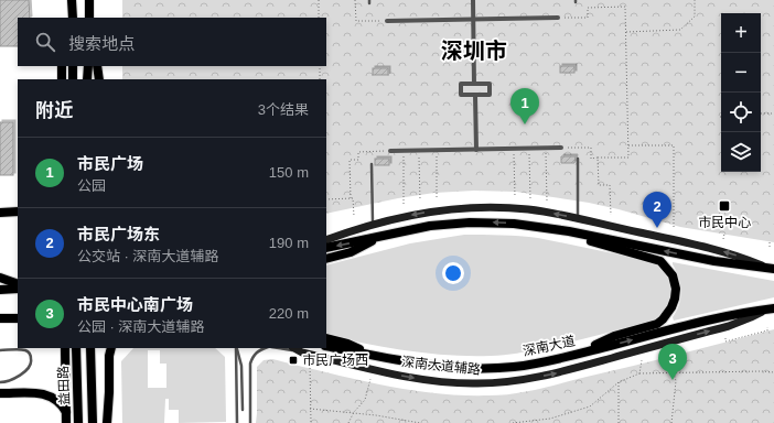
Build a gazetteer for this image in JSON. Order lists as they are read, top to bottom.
{
  "streets": {
    "main road": ["深南大道", "深南大道辅路", "益田路"]
  },
  "crossings": [
    ["深南大道", "深南大道辅路"]
  ],
  "one_way": ["深南大道辅路"],
  "districts": ["深圳市"],
  "places": {
    "transit": ["市民中心", "市民广场西"]
  },
  "page": {
    "map_buttons": ["+", "−"],
    "search": "搜索地点",
    "heading": ["附近", "3个结果"],
    "pins": ["1", "2", "3"],
    "list": [
      {
        "mark": "1",
        "name": "市民广场",
        "note": "公园",
        "value": "150 m"
      },
      {
        "mark": "2",
        "name": "市民广场东",
        "note": "公交站 · 深南大道辅路",
        "value": "190 m"
      },
      {
        "mark": "3",
        "name": "市民中心南广场",
        "note": "公园 · 深南大道辅路",
        "value": "220 m"
      }
    ]
  }
}
